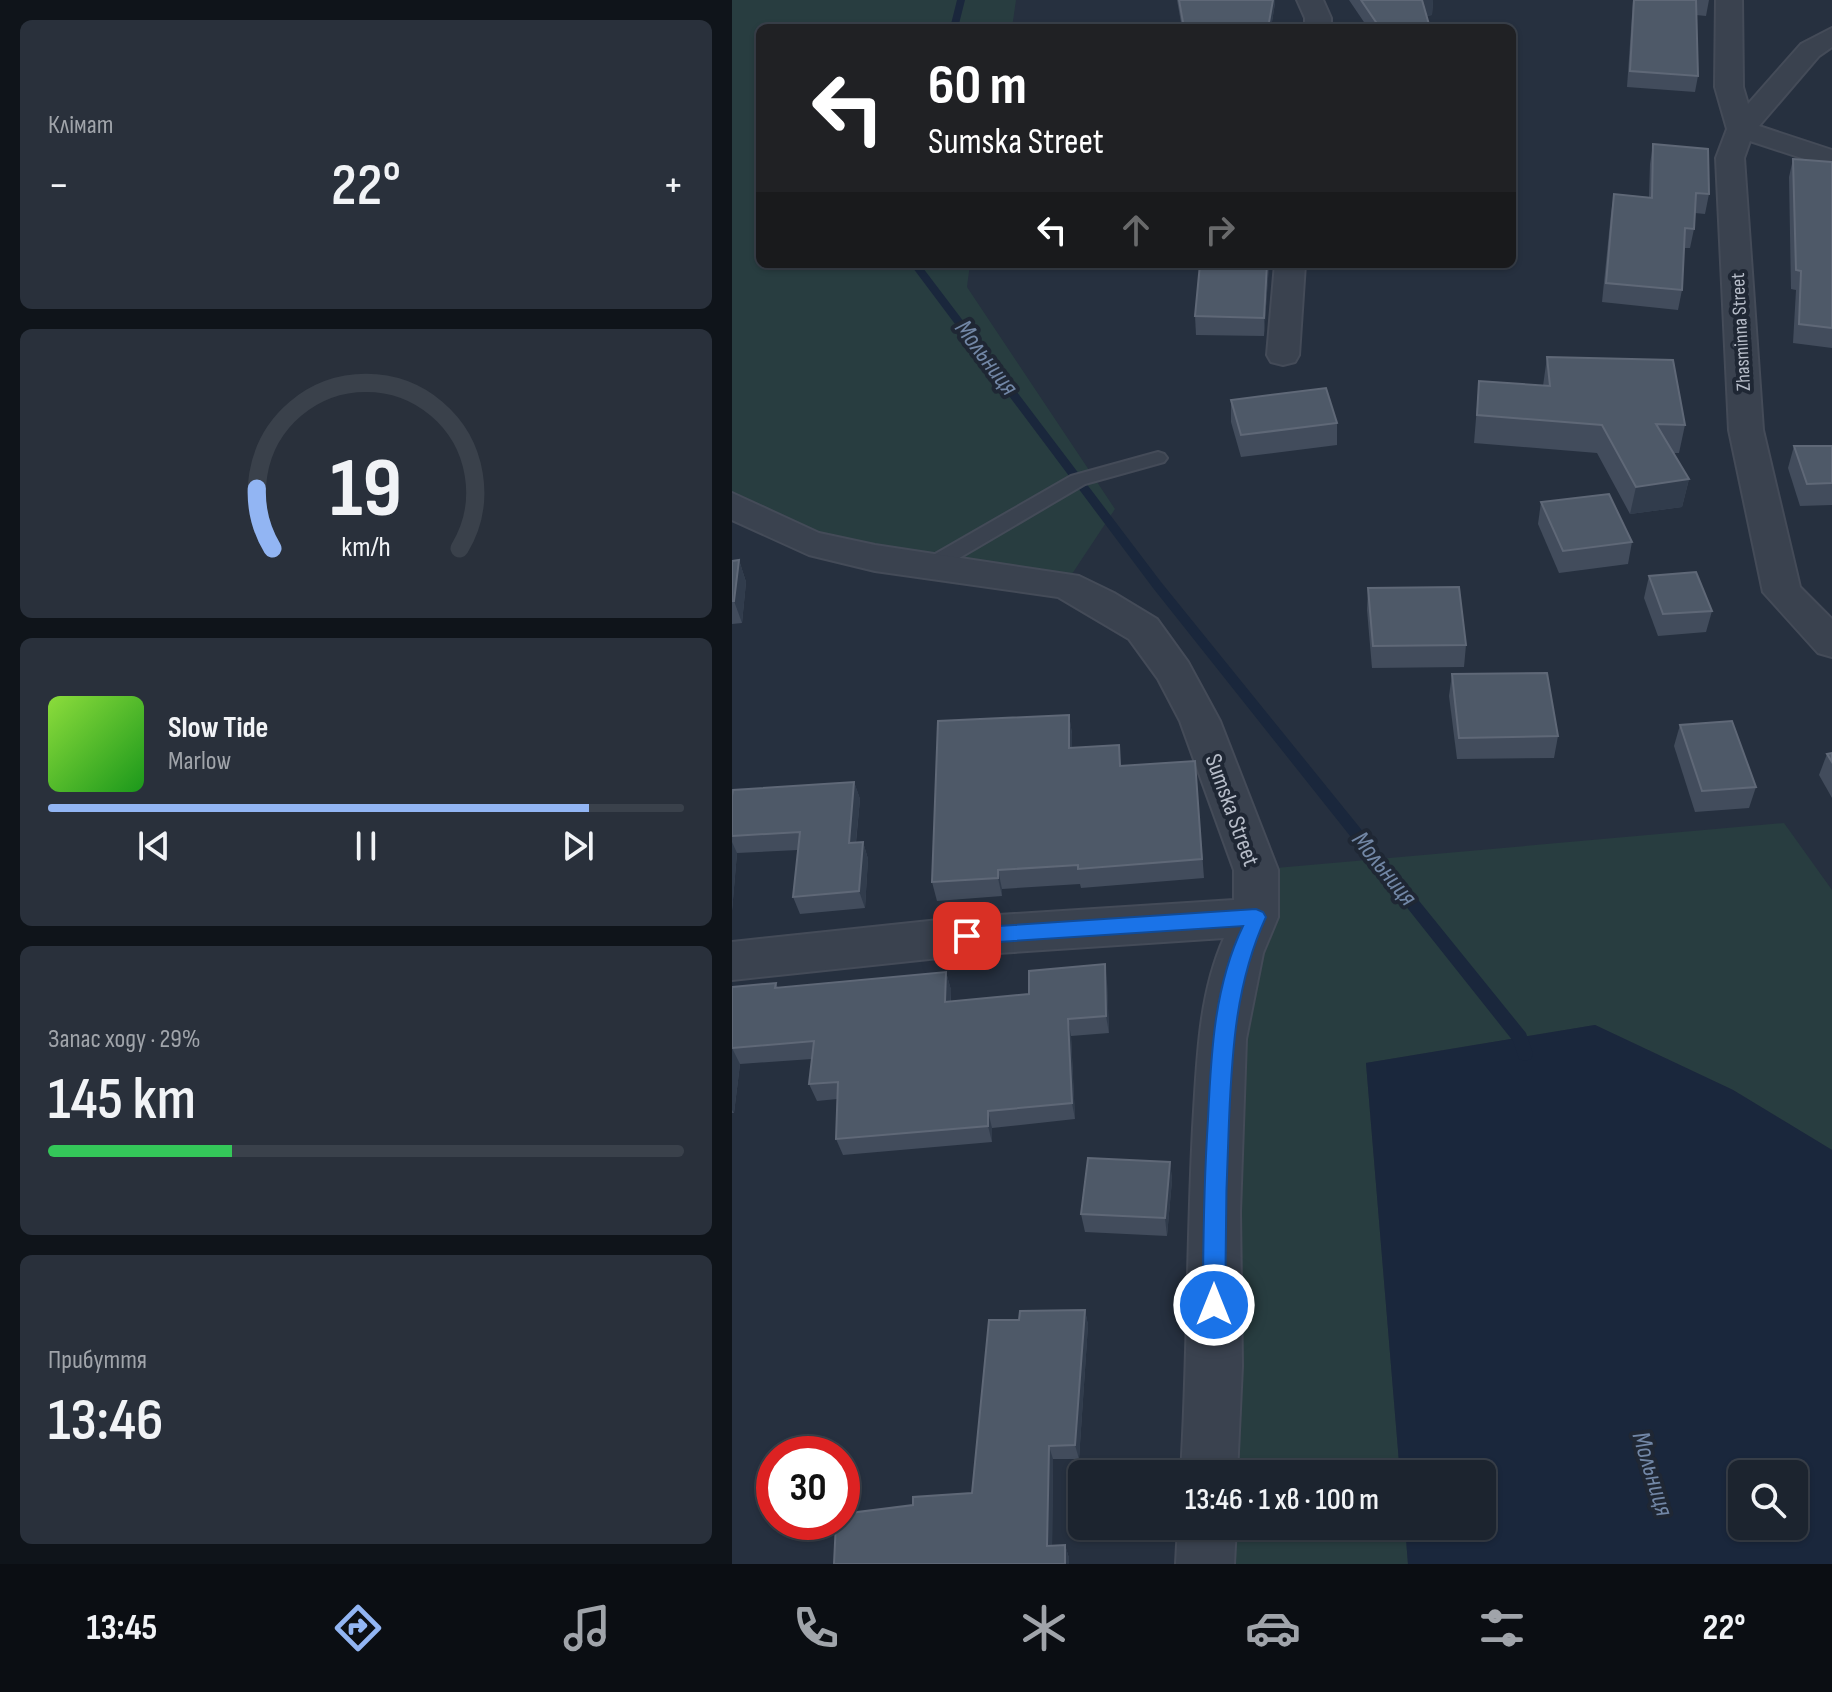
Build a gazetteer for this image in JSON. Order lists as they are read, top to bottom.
{
  "streets": {
    "street": ["Zhasminna Street", "Sumska Street"]
  },
  "water": ["Мольниця"],
  "page": {
    "tile": [
      "Клімат",
      ["Запас ходу · 29%", "145 km"],
      ["Прибуття", "13:46"]
    ],
    "turn": ["60 m", "Sumska Street"],
    "heat": ["−", "22°", "+"],
    "song": ["Slow Tide", "Marlow"],
    "limit": "30",
    "trip": "13:46 · 1 хв · 100 m",
    "tabs": ["13:45", "22°"],
    "gauge": ["19", "km/h"]
  }
}
